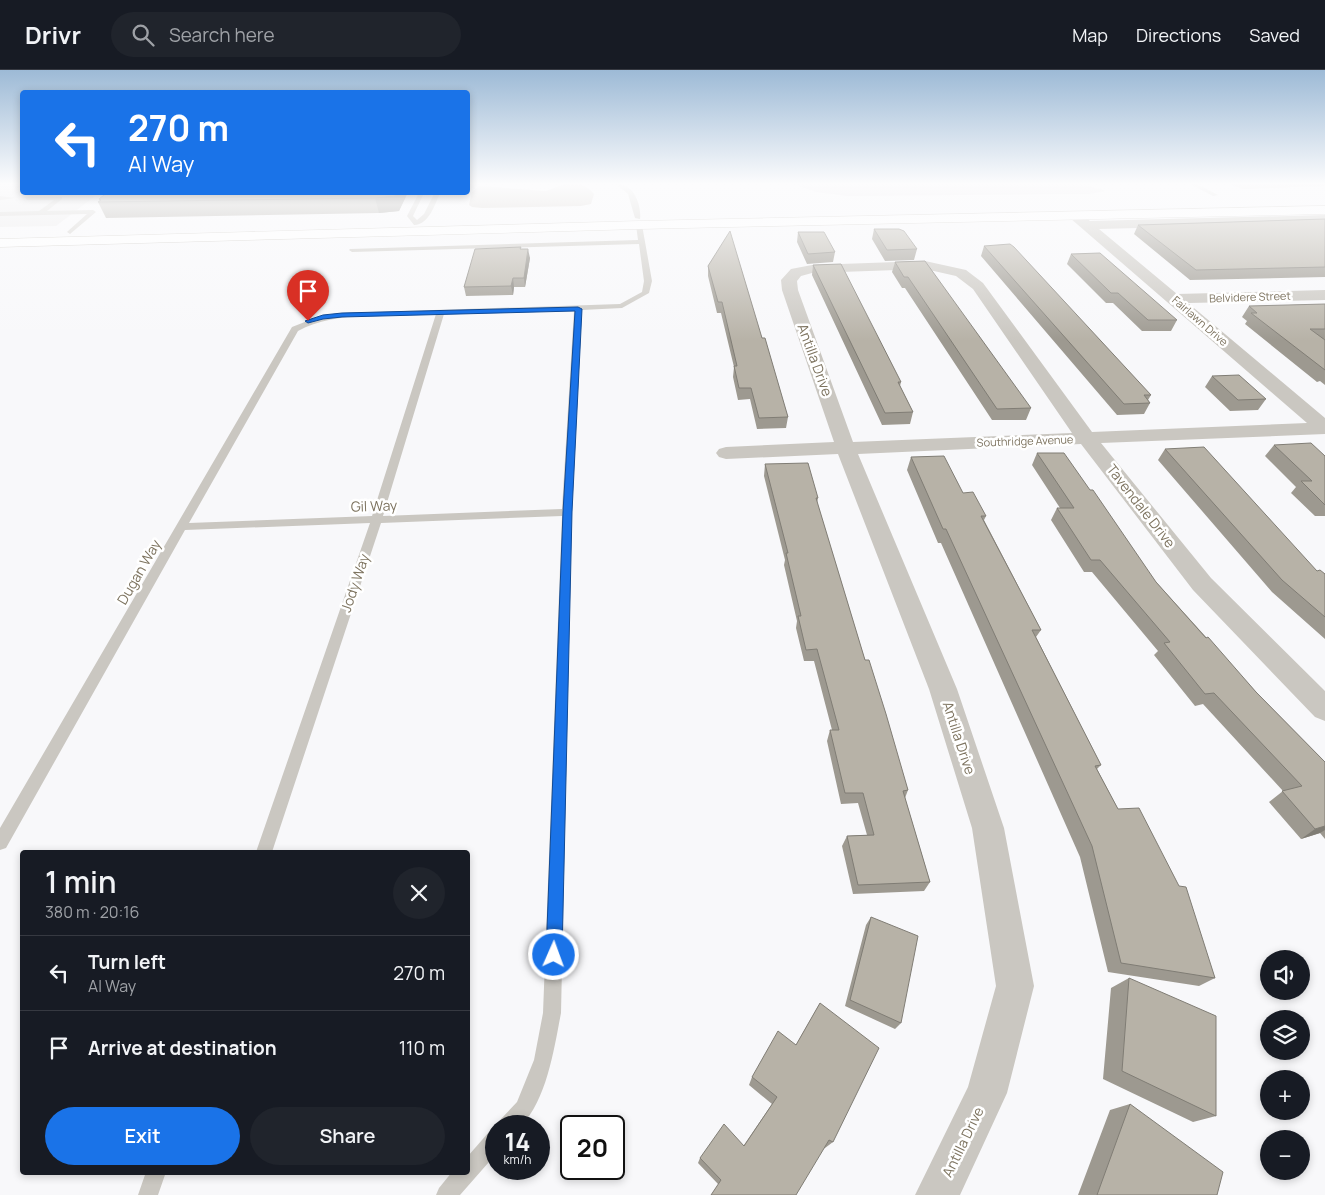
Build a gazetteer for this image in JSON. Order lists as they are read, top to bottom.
{
  "streets": {
    "street": [
      "Belvidere Street",
      "Fairlawn Drive",
      "Antilla Drive",
      "Southridge Avenue",
      "Tavendale Drive"
    ],
    "lane": ["Gil Way", "Dugan Way", "Jody Way"]
  },
  "crossings": [
    ["Belvidere Street", "Fairlawn Drive"],
    ["Fairlawn Drive", "Southridge Avenue"],
    ["Antilla Drive", "Southridge Avenue"],
    ["Antilla Drive", "Tavendale Drive"],
    ["Southridge Avenue", "Tavendale Drive"],
    ["Gil Way", "Dugan Way"],
    ["Gil Way", "Jody Way"],
    ["Dugan Way", "Jody Way"]
  ],
  "page": {
    "header": "Drivr",
    "search": "Search here",
    "nav": ["Map", "Directions", "Saved"],
    "turn": ["270 m", "Al Way"],
    "heading": ["1 min", "380 m · 20:16"],
    "list": [
      {
        "name": "Turn left",
        "note": "Al Way",
        "value": "270 m"
      },
      {
        "name": "Arrive at destination",
        "value": "110 m"
      }
    ],
    "map_buttons": ["+", "−"],
    "buttons": ["Exit", "Share"],
    "speed": "14 km/h",
    "limit": "20"
  }
}
